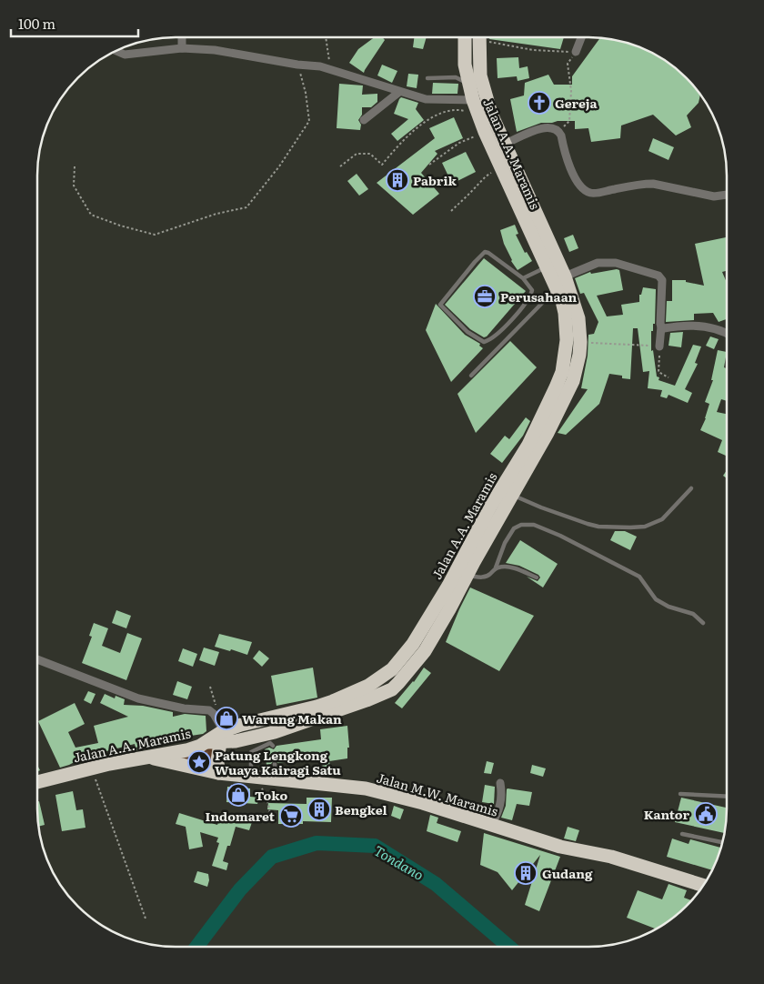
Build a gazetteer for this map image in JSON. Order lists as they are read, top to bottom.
{
  "streets": {
    "highway": ["Jalan A.A. Maramis", "Jalan M.W. Maramis"]
  },
  "crossings": [
    ["Jalan A.A. Maramis", "Jalan M.W. Maramis"]
  ],
  "water": ["Tondano"],
  "places": {
    "church": ["Gereja"],
    "building": ["Pabrik", "Bengkel", "Gudang"],
    "office": ["Perusahaan"],
    "shop": ["Warung Makan", "Toko"],
    "place": ["Patung Lengkong Wuaya Kairagi Satu"],
    "public building": ["Kantor"],
    "supermarket": ["Indomaret"]
  },
  "scale_bar": "100 m"
}
